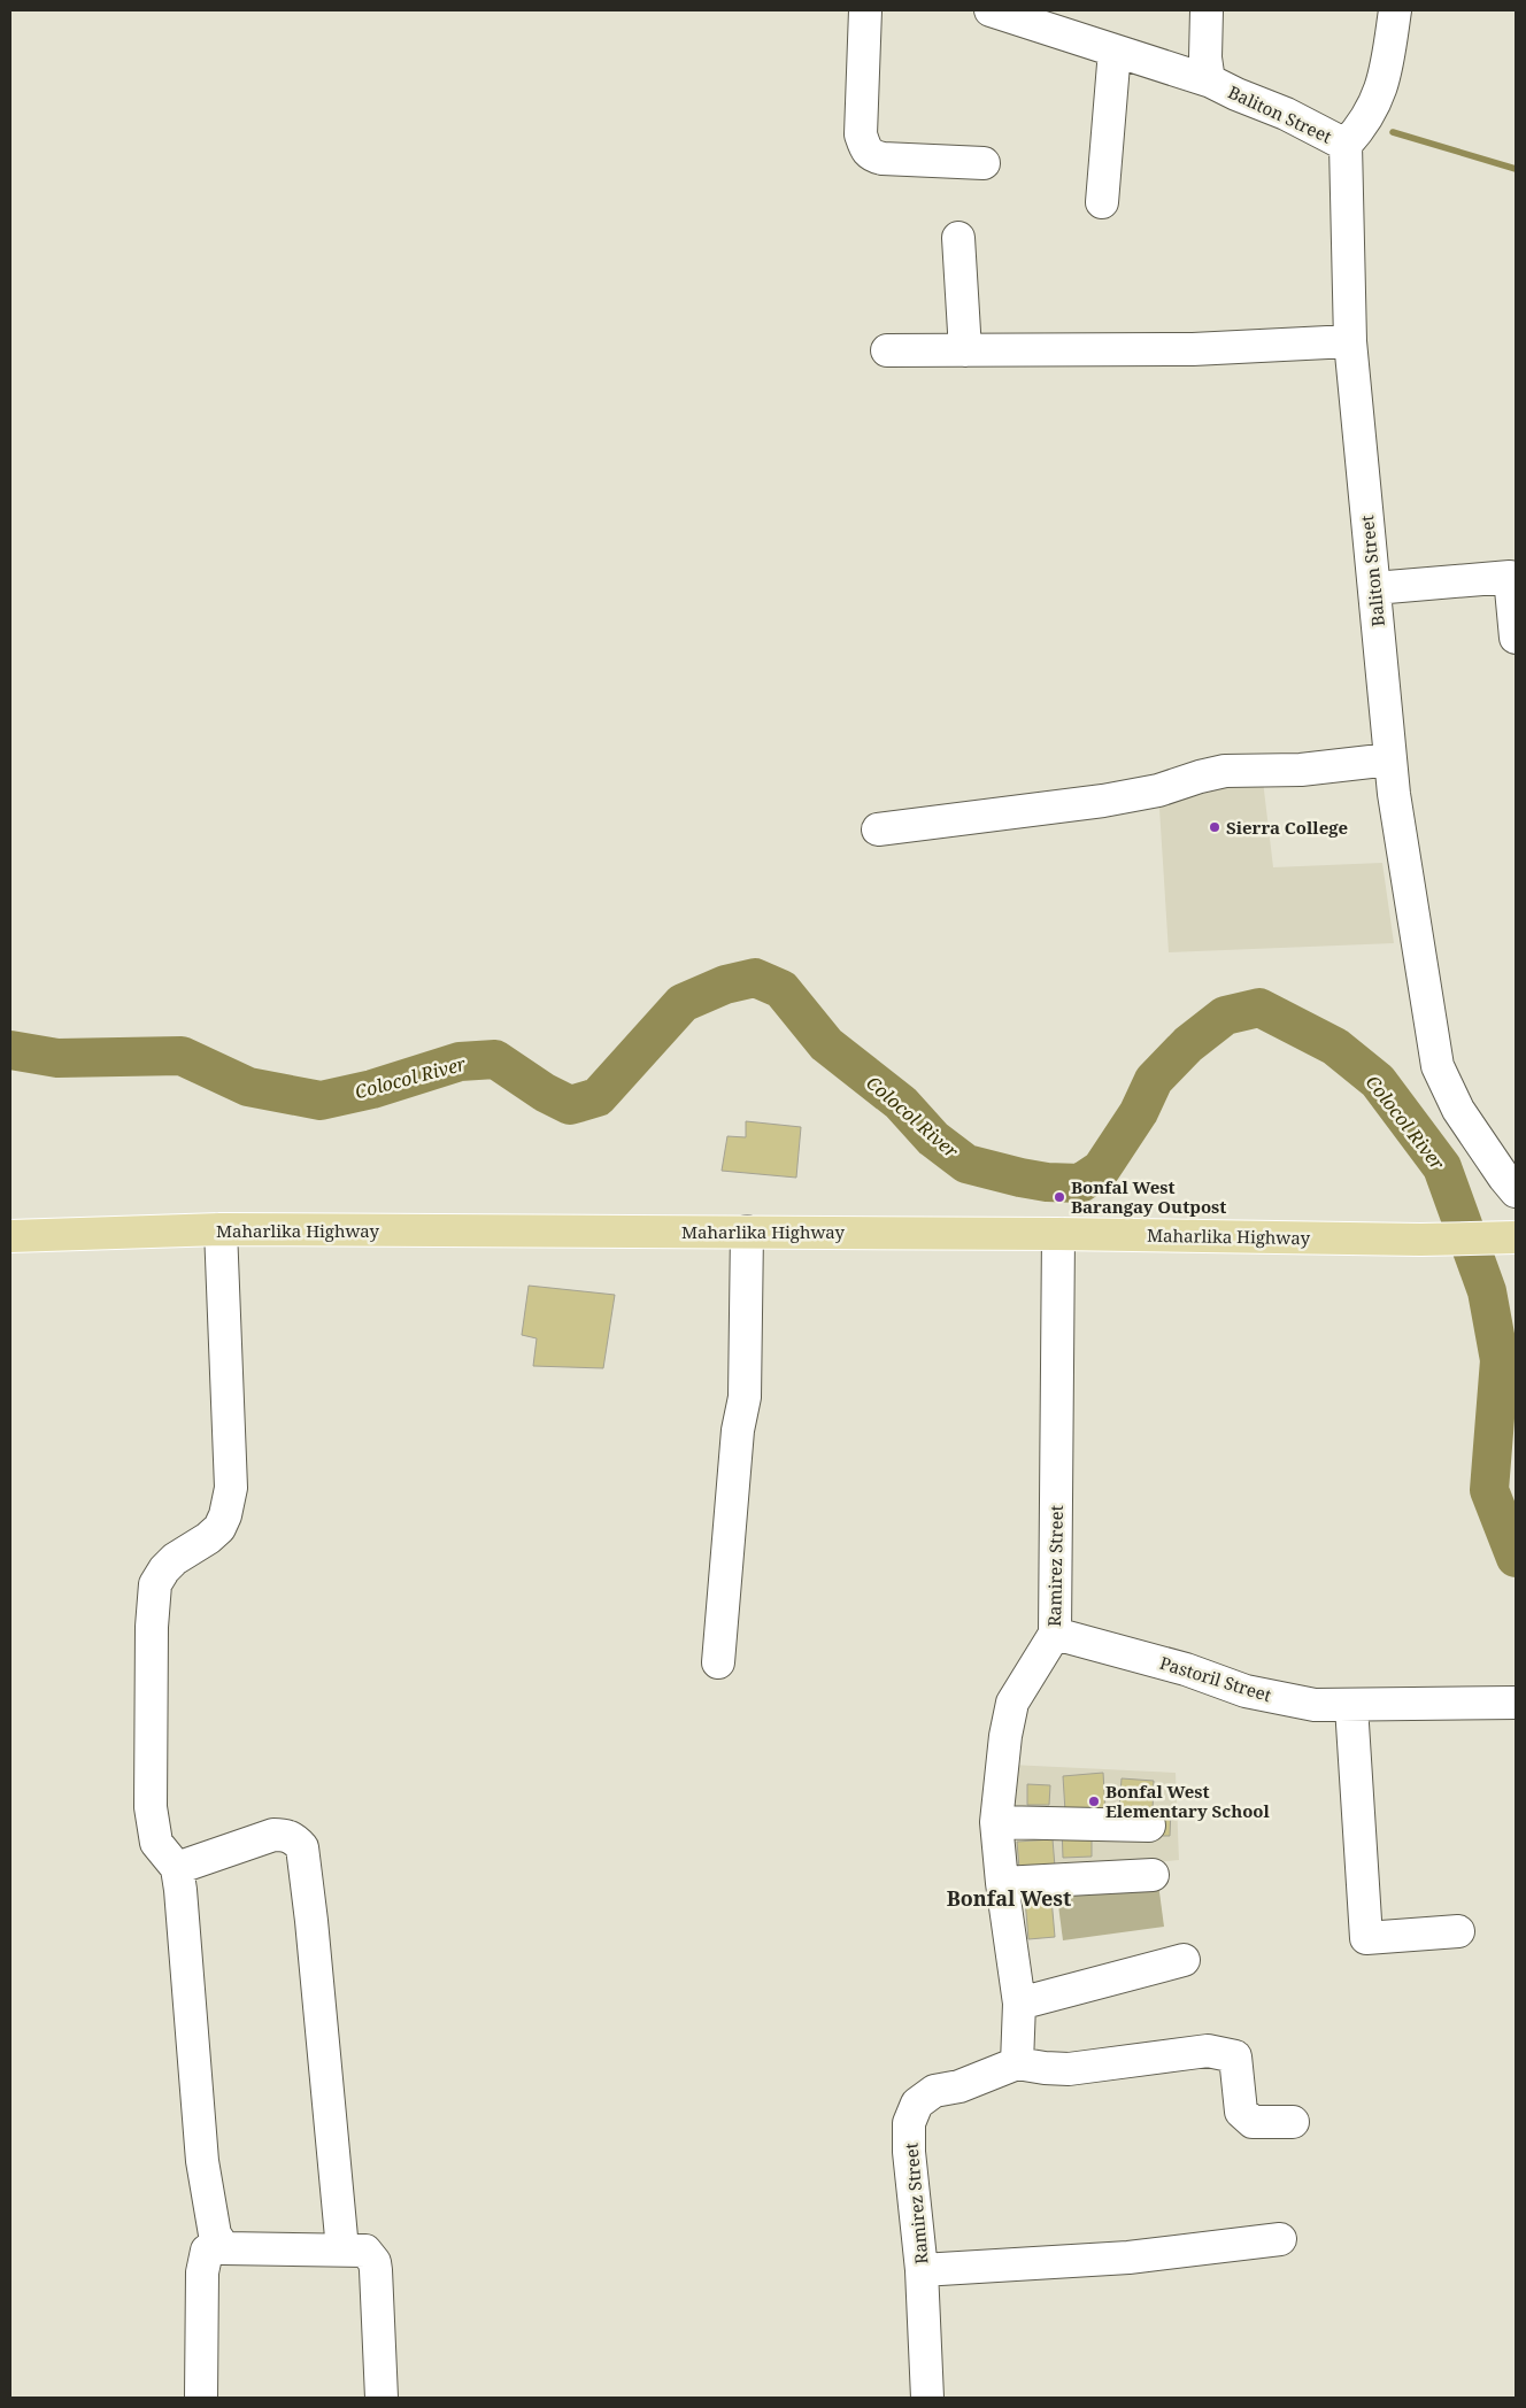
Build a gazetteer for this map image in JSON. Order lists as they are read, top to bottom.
{
  "streets": {
    "main road": ["Maharlika Highway"],
    "street": ["Baliton Street", "Ramirez Street", "Pastoril Street"]
  },
  "crossings": [
    ["Maharlika Highway", "Ramirez Street"],
    ["Ramirez Street", "Pastoril Street"]
  ],
  "districts": ["Bonfal West"],
  "water": ["Colocol River"],
  "places": ["Sierra College", "Bonfal West Barangay Outpost", "Bonfal West Elementary School"]
}
